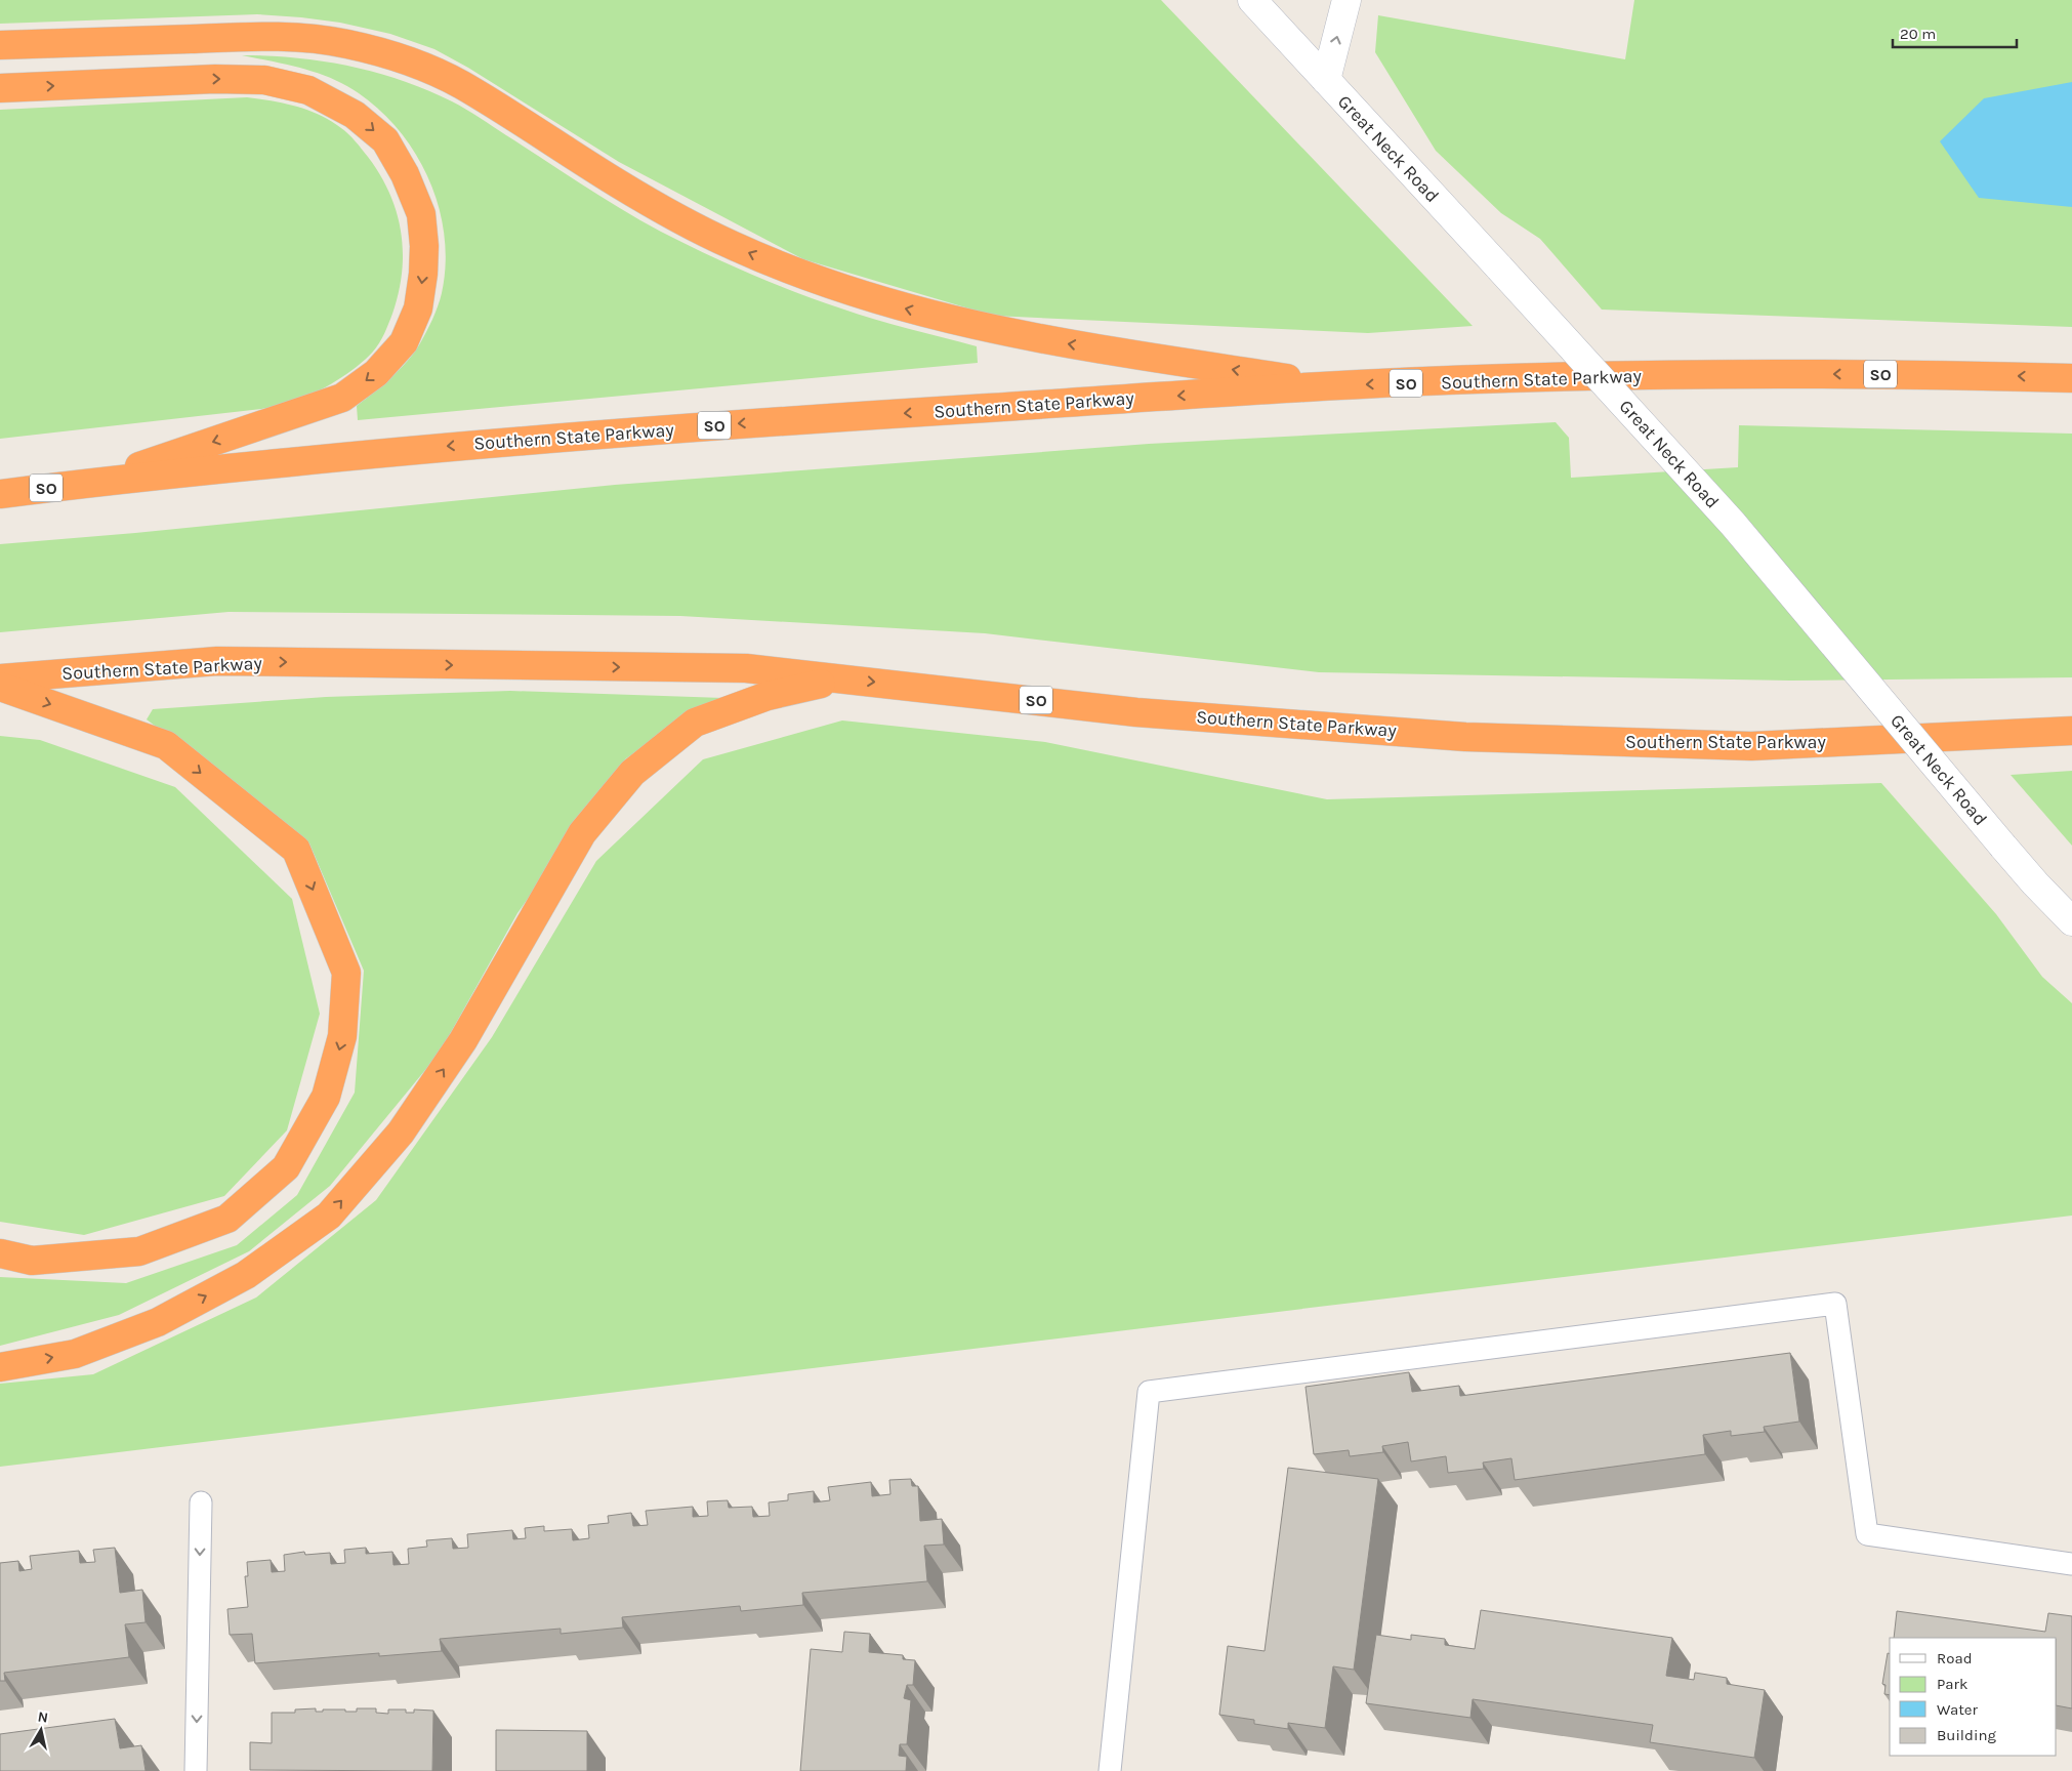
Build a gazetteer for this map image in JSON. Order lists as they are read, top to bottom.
{
  "streets": {
    "highway": ["SO", "Southern State Parkway"],
    "main road": ["Great Neck Road"]
  },
  "legend": [
    "Road",
    "Park",
    "Water",
    "Building"
  ],
  "scale_bar": "20 m",
  "north": "top"
}
